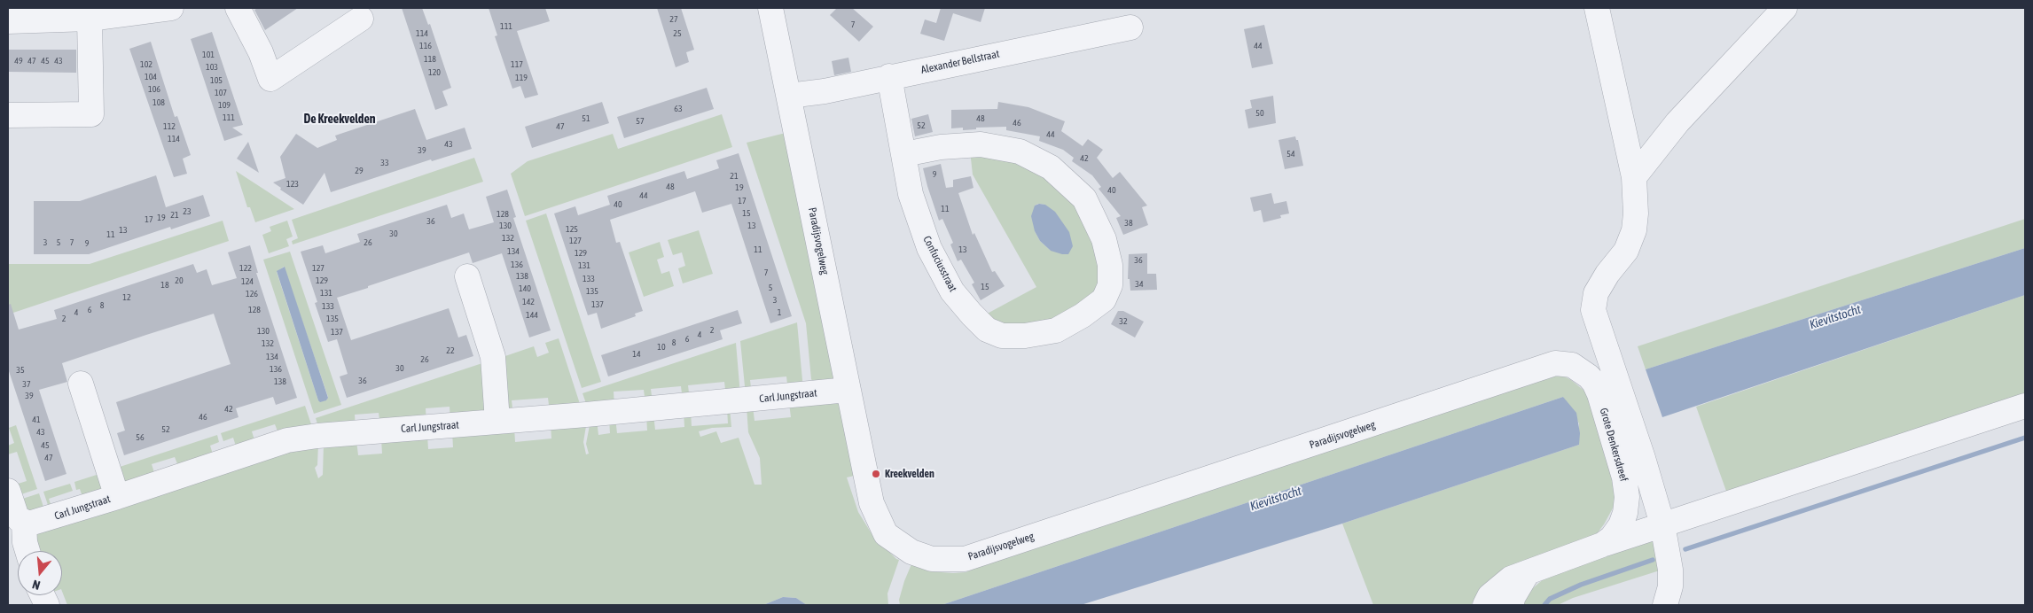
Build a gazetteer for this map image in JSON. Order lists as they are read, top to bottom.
{
  "streets": {
    "street": [
      "Alexander Bellstraat",
      "Paradijsvogelweg",
      "Confuciusstraat",
      "Carl Jungstraat",
      "Grote Denkersdreef"
    ]
  },
  "crossings": [
    ["Alexander Bellstraat", "Paradijsvogelweg"],
    ["Alexander Bellstraat", "Confuciusstraat"],
    ["Paradijsvogelweg", "Carl Jungstraat"],
    ["Paradijsvogelweg", "Grote Denkersdreef"]
  ],
  "districts": ["De Kreekvelden"],
  "water": ["Kievitstocht"],
  "places": ["Kreekvelden"],
  "house_numbers": [
    "27",
    "7",
    "111",
    "114",
    "25",
    "116",
    "44",
    "101",
    "118",
    "49",
    "47",
    "45",
    "43",
    "102",
    "117",
    "103",
    "120",
    "104",
    "119",
    "105",
    "106",
    "107",
    "108",
    "109",
    "63",
    "50",
    "111",
    "51",
    "48",
    "57",
    "46",
    "52",
    "112",
    "47",
    "44",
    "114",
    "43",
    "39",
    "54",
    "42",
    "33",
    "29",
    "9",
    "21",
    "123",
    "48",
    "19",
    "40",
    "44",
    "17",
    "40",
    "11",
    "23",
    "15",
    "128",
    "21",
    "19",
    "17",
    "36",
    "38",
    "130",
    "13",
    "125",
    "13",
    "30",
    "11",
    "132",
    "127",
    "3",
    "5",
    "7",
    "26",
    "9",
    "11",
    "13",
    "134",
    "129",
    "36",
    "136",
    "131",
    "122",
    "127",
    "7",
    "138",
    "133",
    "20",
    "129",
    "124",
    "34",
    "18",
    "15",
    "5",
    "140",
    "135",
    "131",
    "126",
    "12",
    "3",
    "142",
    "137",
    "8",
    "133",
    "6",
    "128",
    "4",
    "1",
    "144",
    "2",
    "135",
    "32",
    "2",
    "130",
    "137",
    "4",
    "6",
    "8",
    "132",
    "10",
    "22",
    "14",
    "134",
    "26",
    "30",
    "136",
    "35",
    "36",
    "138",
    "37",
    "39",
    "42",
    "46",
    "41",
    "52",
    "43",
    "56",
    "45",
    "47"
  ],
  "north": "bottom"
}
